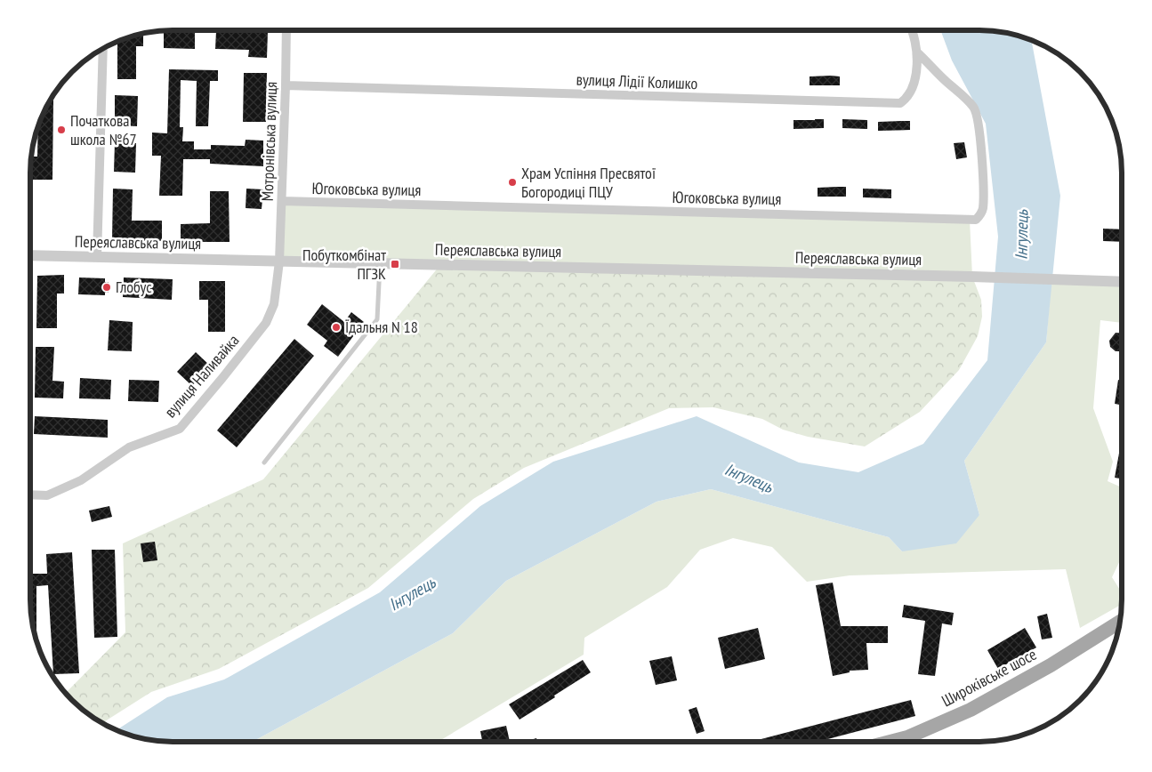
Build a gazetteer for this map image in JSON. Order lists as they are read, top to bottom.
{
  "streets": {
    "main road": ["Широківське шосе"],
    "street": [
      "вулиця Лідії Колишко",
      "Мотронівська вулиця",
      "Югоковська вулиця",
      "Переяславська вулиця",
      "вулиця Наливайка"
    ]
  },
  "crossings": [
    ["вулиця Лідії Колишко", "Мотронівська вулиця"],
    ["вулиця Лідії Колишко", "Югоковська вулиця"],
    ["Мотронівська вулиця", "Югоковська вулиця"],
    ["Мотронівська вулиця", "Переяславська вулиця"],
    ["Мотронівська вулиця", "вулиця Наливайка"],
    ["Переяславська вулиця", "вулиця Наливайка"]
  ],
  "water": ["Інгулець"],
  "places": {
    "other": [
      "Початкова школа №67",
      "Храм Успіння Пресвятої Богородиці ПЦУ",
      "Глобус",
      "Їдальня N 18"
    ],
    "transit": ["Побуткомбінат ПГЗК"]
  }
}
